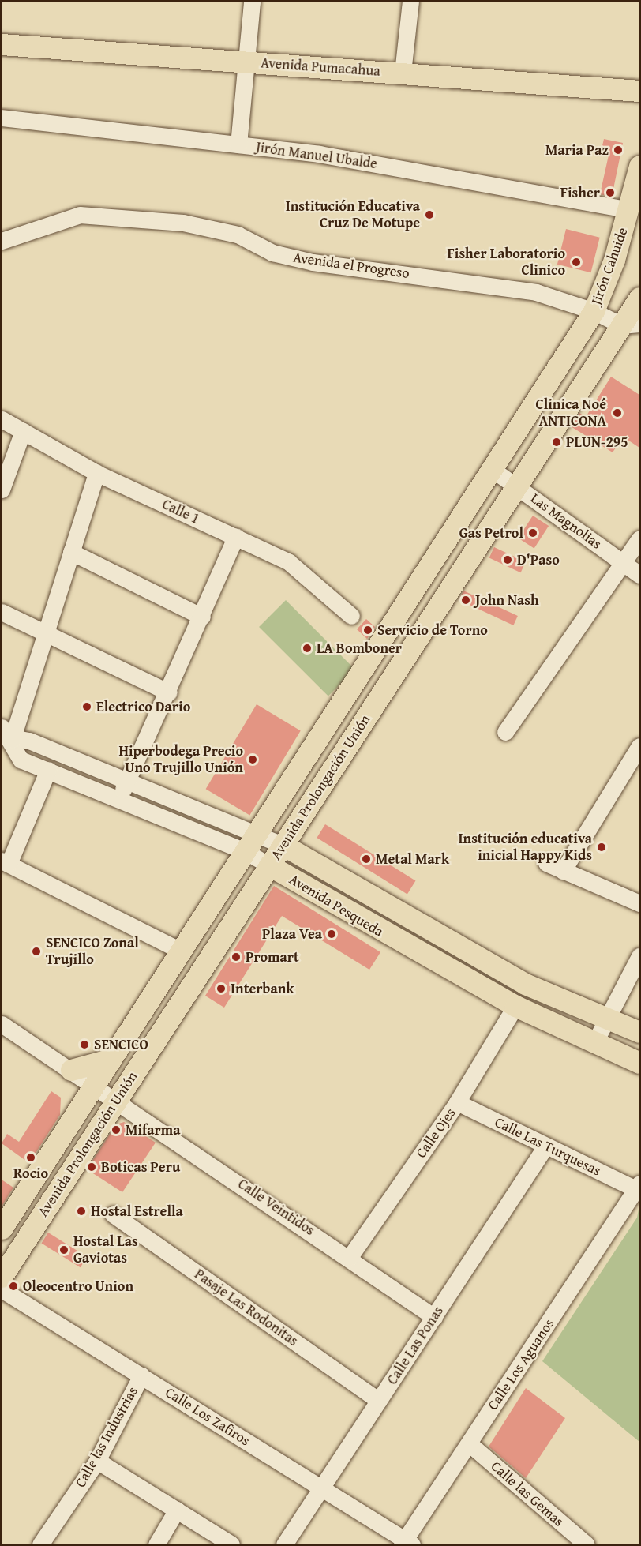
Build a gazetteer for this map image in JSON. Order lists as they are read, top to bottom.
{
  "streets": {
    "main road": [
      "Avenida Pumacahua",
      "Jirón Cahuide",
      "Avenida Prolongación Unión",
      "Avenida Pesqueda"
    ],
    "street": [
      "Jirón Manuel Ubalde",
      "Avenida el Progreso",
      "Calle 1",
      "Las Magnolias",
      "Calle Ojes",
      "Calle Las Turquesas",
      "Calle Veintidos",
      "Pasaje Las Rodonitas",
      "Calle Las Ponas",
      "Calle Los Aguanos",
      "Calle Los Zafiros",
      "Calle las Industrias",
      "Calle las Gemas"
    ]
  },
  "crossings": [
    ["Jirón Manuel Ubalde", "Jirón Cahuide"],
    ["Avenida el Progreso", "Jirón Cahuide"],
    ["Avenida el Progreso", "Avenida Prolongación Unión"],
    ["Jirón Cahuide", "Avenida Prolongación Unión"],
    ["Las Magnolias", "Avenida Prolongación Unión"],
    ["Avenida Prolongación Unión", "Avenida Pesqueda"],
    ["Avenida Prolongación Unión", "Calle Veintidos"],
    ["Avenida Pesqueda", "Calle Ojes"],
    ["Calle Ojes", "Calle Las Turquesas"],
    ["Calle Ojes", "Calle Veintidos"],
    ["Calle Las Turquesas", "Calle Las Ponas"],
    ["Calle Las Turquesas", "Calle Los Aguanos"],
    ["Calle Veintidos", "Calle Las Ponas"],
    ["Pasaje Las Rodonitas", "Calle Las Ponas"],
    ["Calle Las Ponas", "Calle Los Zafiros"],
    ["Calle Los Aguanos", "Calle Los Zafiros"],
    ["Calle Los Aguanos", "Calle las Gemas"],
    ["Calle Los Zafiros", "Calle las Industrias"]
  ],
  "places": [
    "Maria Paz",
    "Fisher",
    "Institución Educativa Cruz De Motupe",
    "Fisher Laboratorio Clinico",
    "Clinica Noé ANTICONA",
    "PLUN-295",
    "Gas Petrol",
    "D'Paso",
    "John Nash",
    "Servicio de Torno",
    "LA Bomboner",
    "Electrico Dario",
    "Hiperbodega Precio Uno Trujillo Unión",
    "Institución educativa inicial Happy Kids",
    "Metal Mark",
    "Plaza Vea",
    "SENCICO Zonal Trujillo",
    "Promart",
    "Interbank",
    "SENCICO",
    "Mifarma",
    "Rocio",
    "Boticas Peru",
    "Hostal Estrella",
    "Hostal Las Gaviotas",
    "Oleocentro Union"
  ]
}
